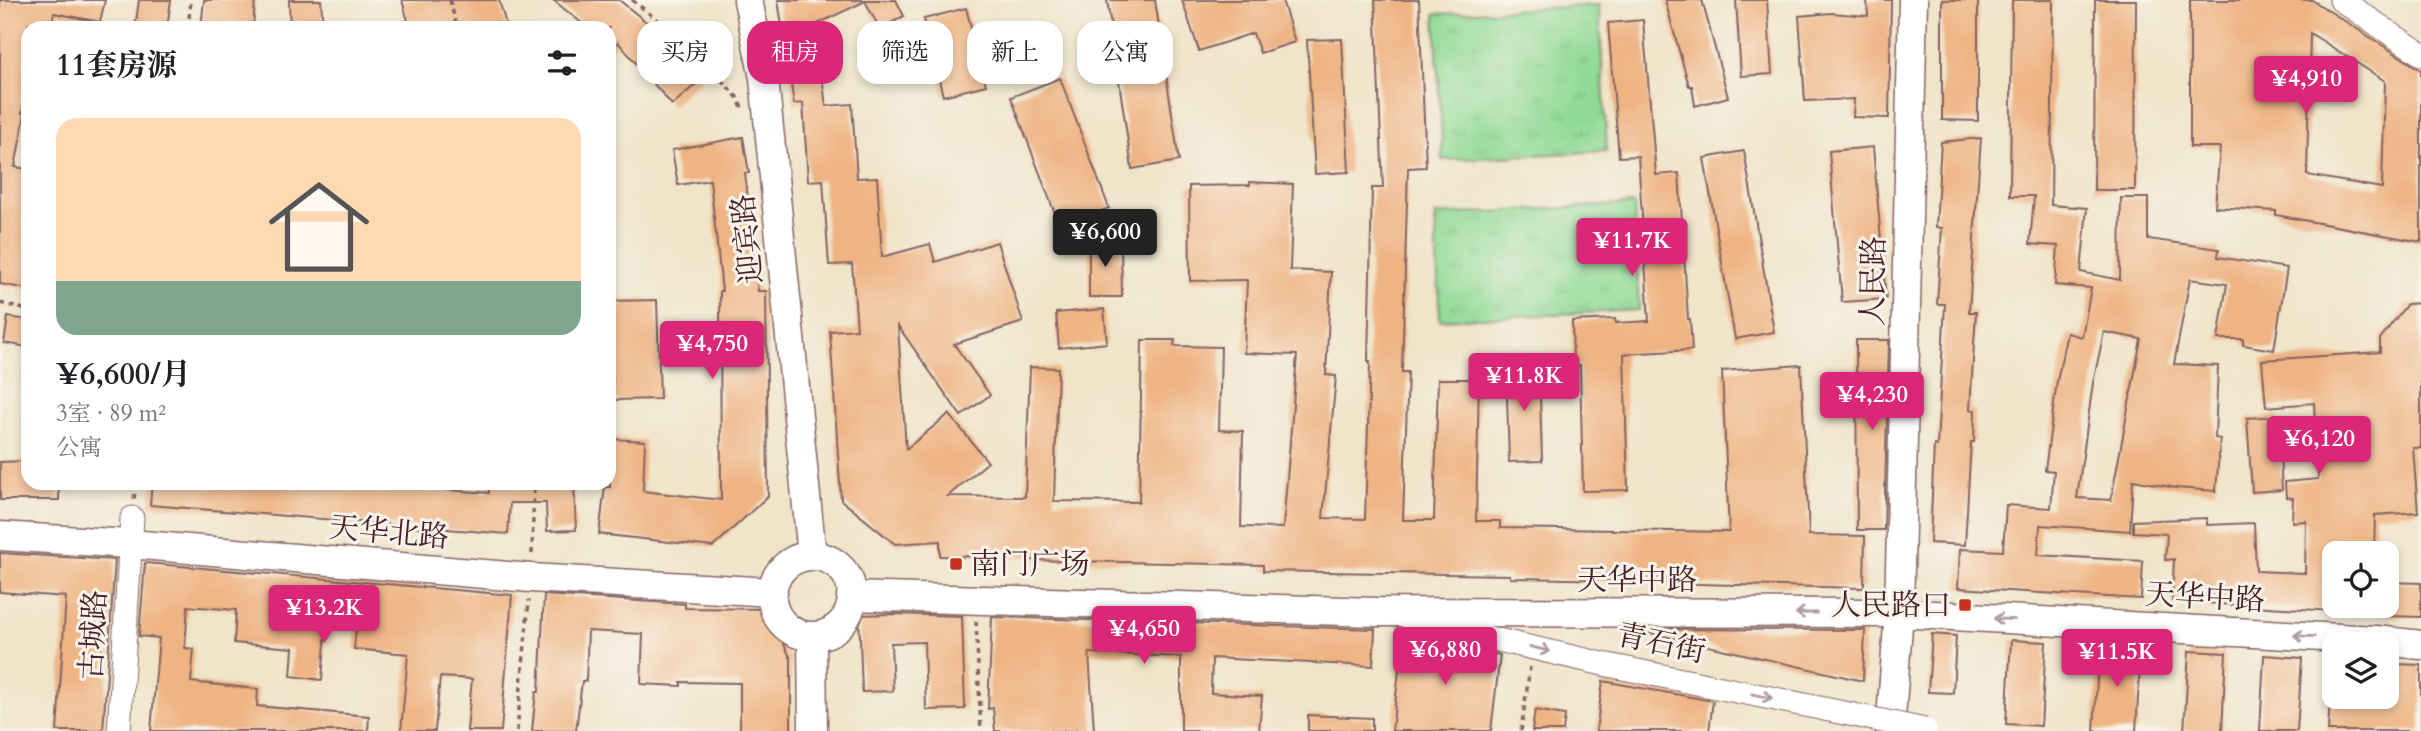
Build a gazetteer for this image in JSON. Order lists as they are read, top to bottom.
{
  "streets": {
    "street": [
      "迎宾路",
      "人民路",
      "天华北路",
      "天华中路",
      "古城路",
      "青石街"
    ]
  },
  "crossings": [
    ["迎宾路", "天华北路"],
    ["迎宾路", "天华中路"],
    ["人民路", "天华中路"],
    ["天华北路", "天华中路"],
    ["天华北路", "古城路"],
    ["天华中路", "青石街"]
  ],
  "one_way": ["天华中路", "青石街"],
  "places": {
    "transit": ["南门广场", "人民路口"]
  },
  "page": {
    "chip": [
      "买房",
      "租房",
      "筛选",
      "新上",
      "公寓"
    ],
    "heading": "11套房源",
    "price": [
      "¥4,910",
      "¥6,600",
      "¥11.7K",
      "¥4,750",
      "¥11.8K",
      "¥4,230",
      "¥6,120",
      "¥13.2K",
      "¥4,650",
      "¥6,880",
      "¥11.5K"
    ],
    "list": [
      {
        "name": "¥6,600/月",
        "note": "3室 · 89 m² · 公寓"
      }
    ]
  }
}
